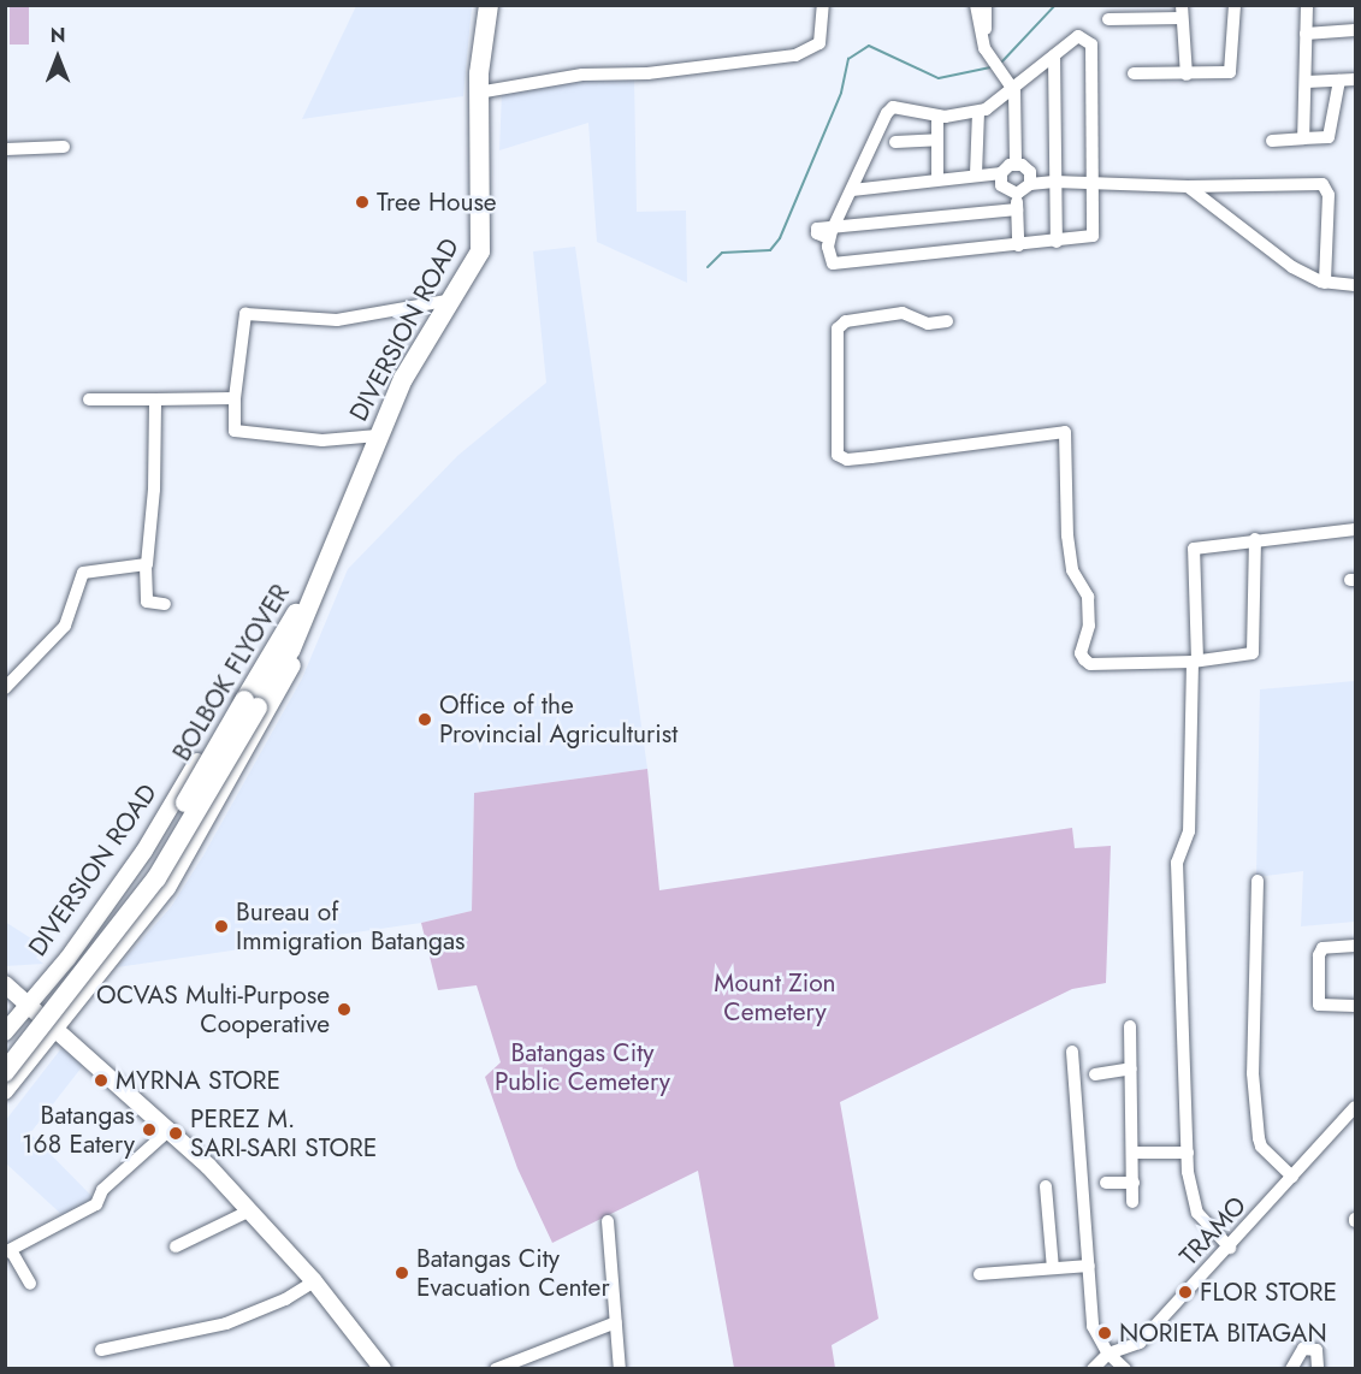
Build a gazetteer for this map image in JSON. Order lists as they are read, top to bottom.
{
  "streets": {
    "highway": ["DIVERSION ROAD", "BOLBOK FLYOVER"],
    "street": ["TRAMO"]
  },
  "crossings": [
    ["DIVERSION ROAD", "BOLBOK FLYOVER"]
  ],
  "parks": ["Mount Zion Cemetery", "Batangas City Public Cemetery"],
  "places": [
    "Tree House",
    "Office of the Provincial Agriculturist",
    "Bureau of Immigration Batangas",
    "OCVAS Multi-Purpose Cooperative",
    "MYRNA STORE",
    "Batangas 168 Eatery",
    "PEREZ M. SARI-SARI STORE",
    "Batangas City Evacuation Center",
    "FLOR STORE",
    "NORIETA BITAGAN"
  ],
  "north": "top"
}
